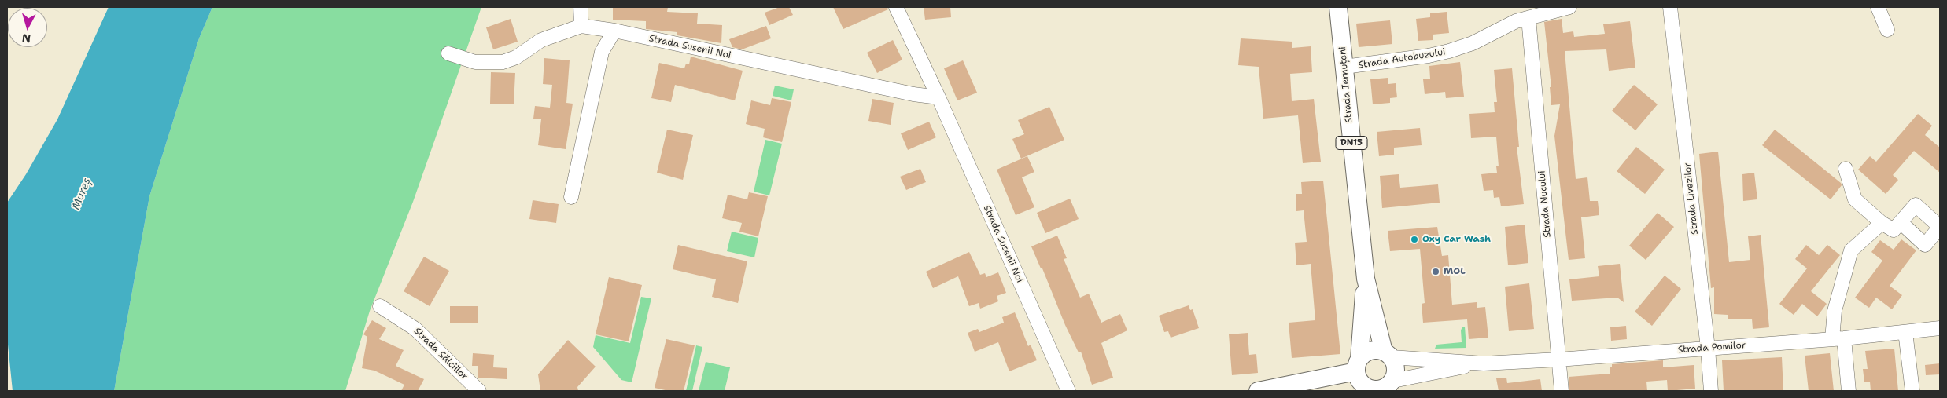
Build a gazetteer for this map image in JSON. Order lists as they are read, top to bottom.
{
  "streets": {
    "main road": ["Strada Iernuțeni", "DN15"],
    "street": [
      "Strada Susenii Noi",
      "Strada Autobuzului",
      "Strada Livezilor",
      "Strada Nucului",
      "Strada Pomilor",
      "Strada Sălciilor"
    ]
  },
  "crossings": [
    ["Strada Autobuzului", "Strada Iernuțeni"],
    ["Strada Autobuzului", "Strada Nucului"],
    ["Strada Iernuțeni", "DN15"],
    ["Strada Iernuțeni", "Strada Pomilor"],
    ["DN15", "Strada Pomilor"],
    ["Strada Livezilor", "Strada Pomilor"],
    ["Strada Nucului", "Strada Pomilor"]
  ],
  "water": ["Mureș"],
  "places": ["Oxy Car Wash", "MOL"],
  "north": "bottom"
}
